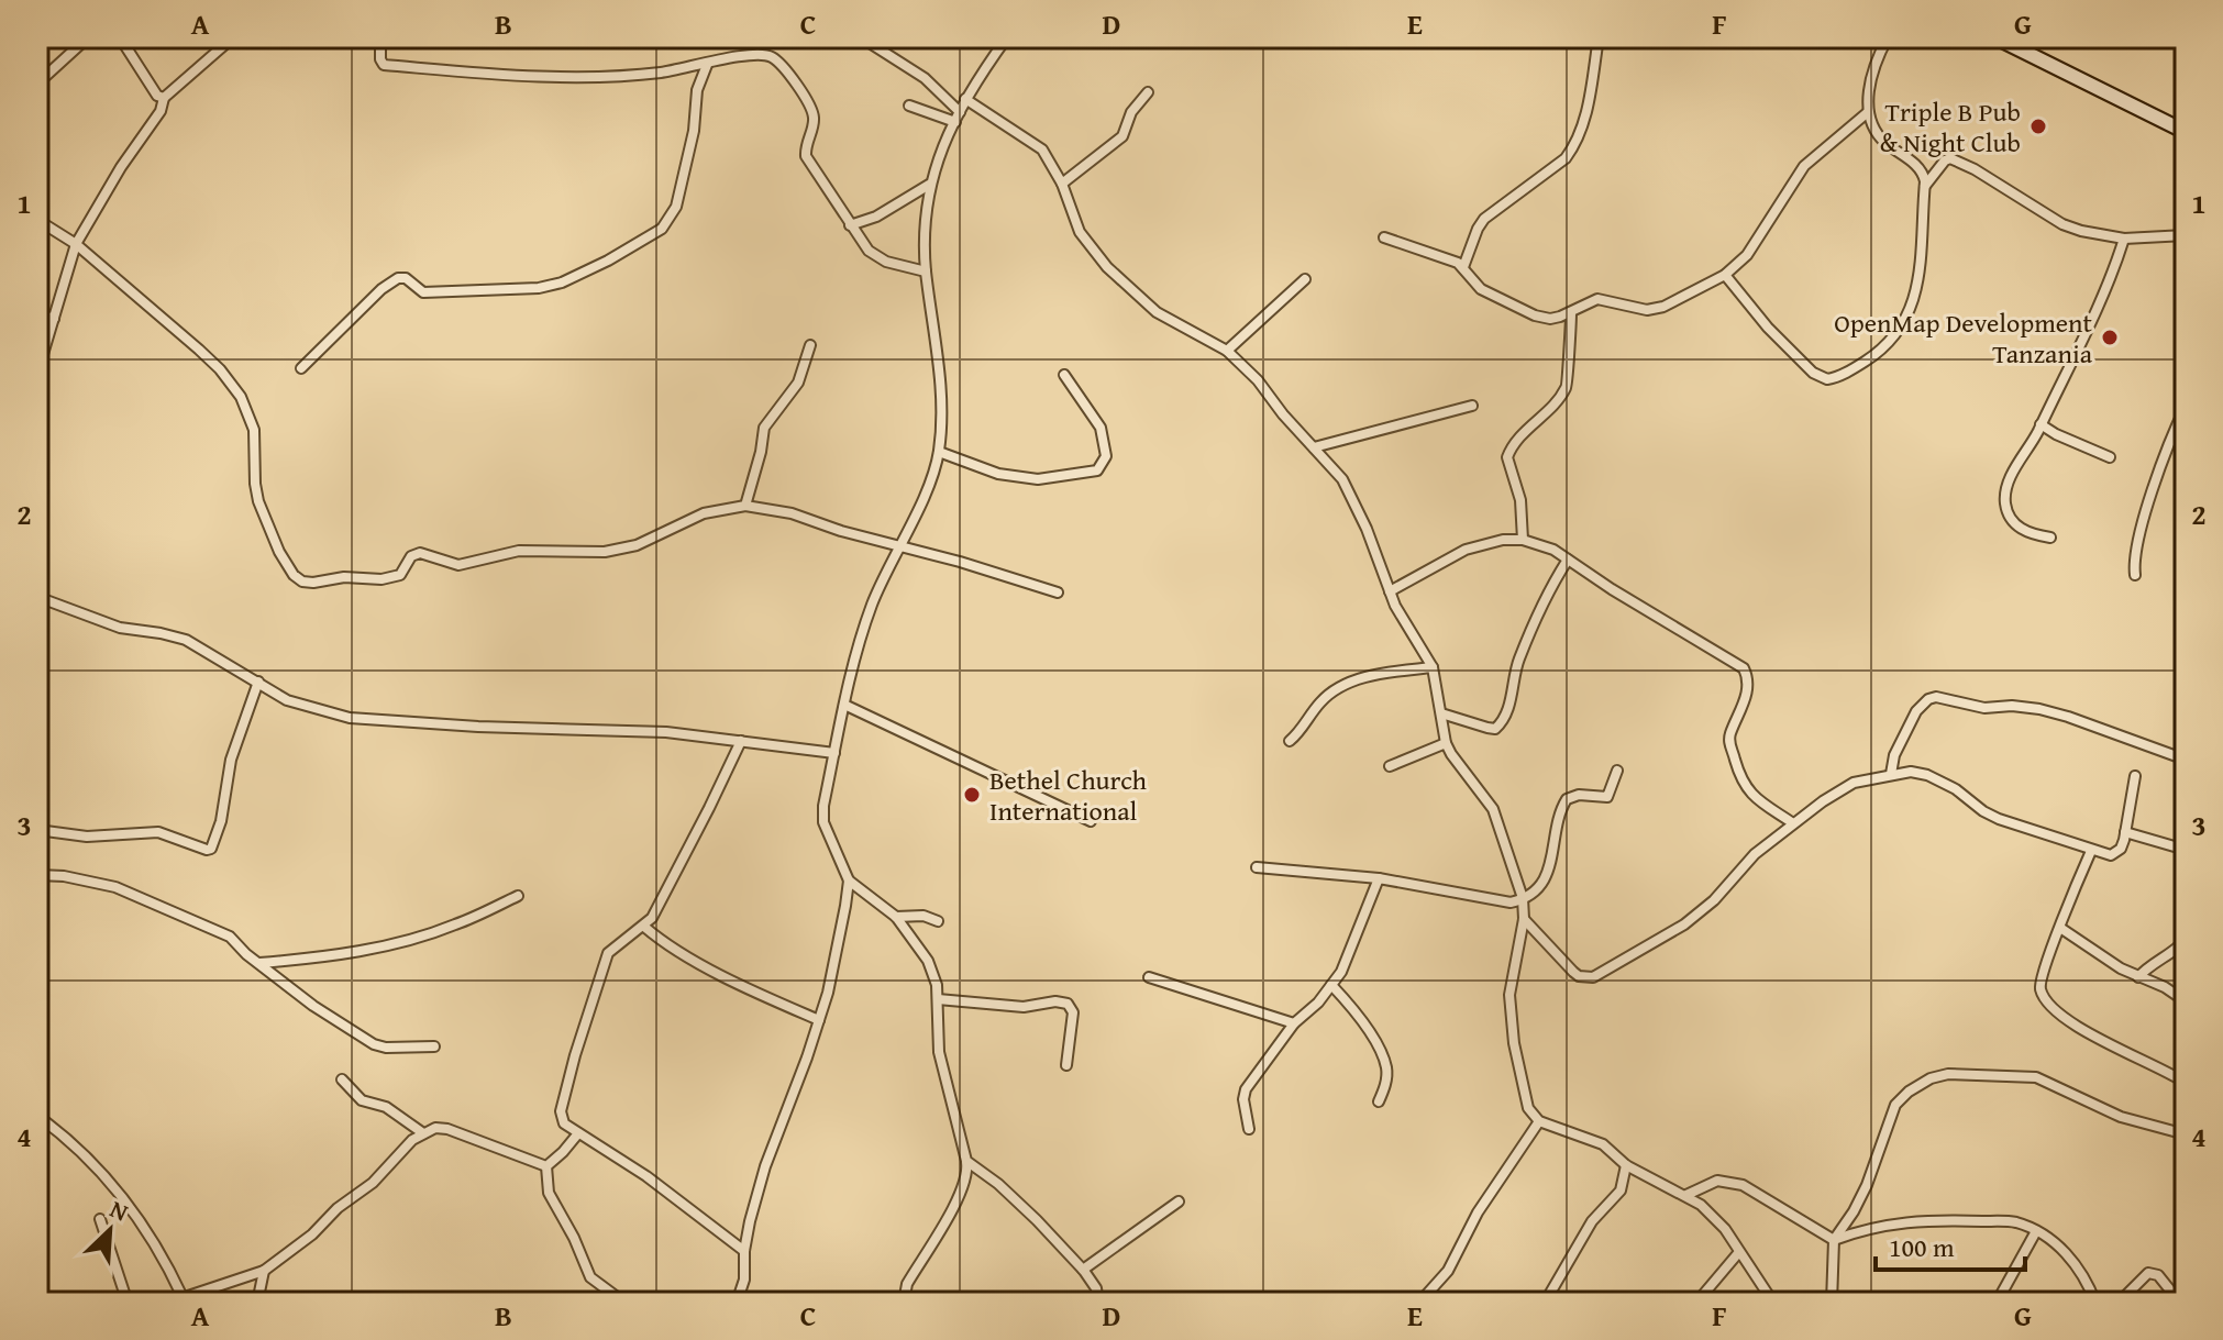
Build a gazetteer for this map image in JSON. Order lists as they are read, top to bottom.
{
  "places": ["Triple B Pub & Night Club", "OpenMap Development Tanzania", "Bethel Church International"],
  "scale_bar": "100 m",
  "north": "top right",
  "grid": {
    "columns": [
      "A",
      "B",
      "C",
      "D",
      "E",
      "F",
      "G"
    ],
    "rows": [
      "1",
      "2",
      "3",
      "4"
    ]
  }
}
